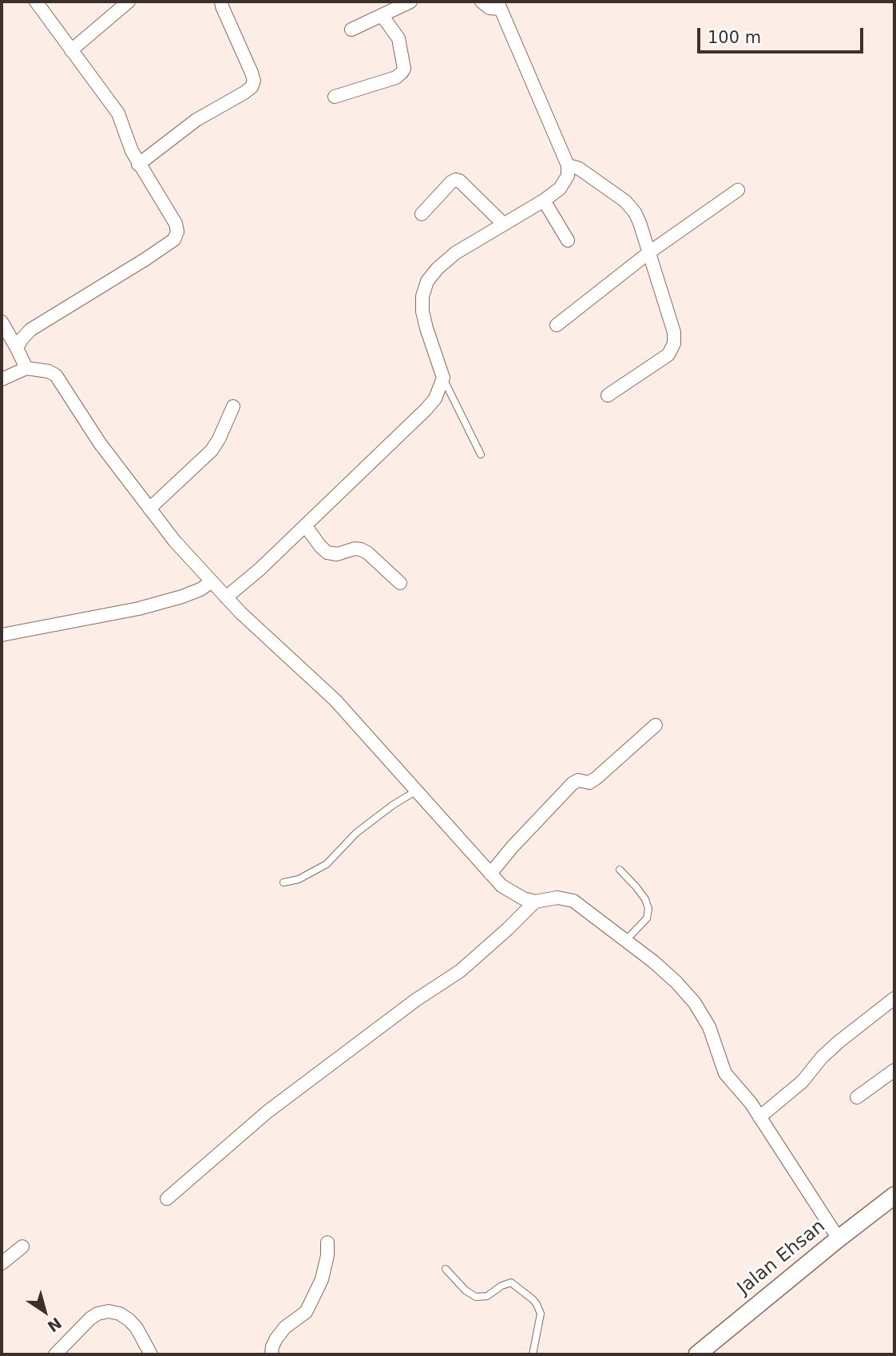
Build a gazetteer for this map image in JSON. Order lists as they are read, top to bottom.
{
  "streets": {
    "main road": ["Jalan Ehsan"]
  },
  "scale_bar": "100 m",
  "north": "bottom right"
}
